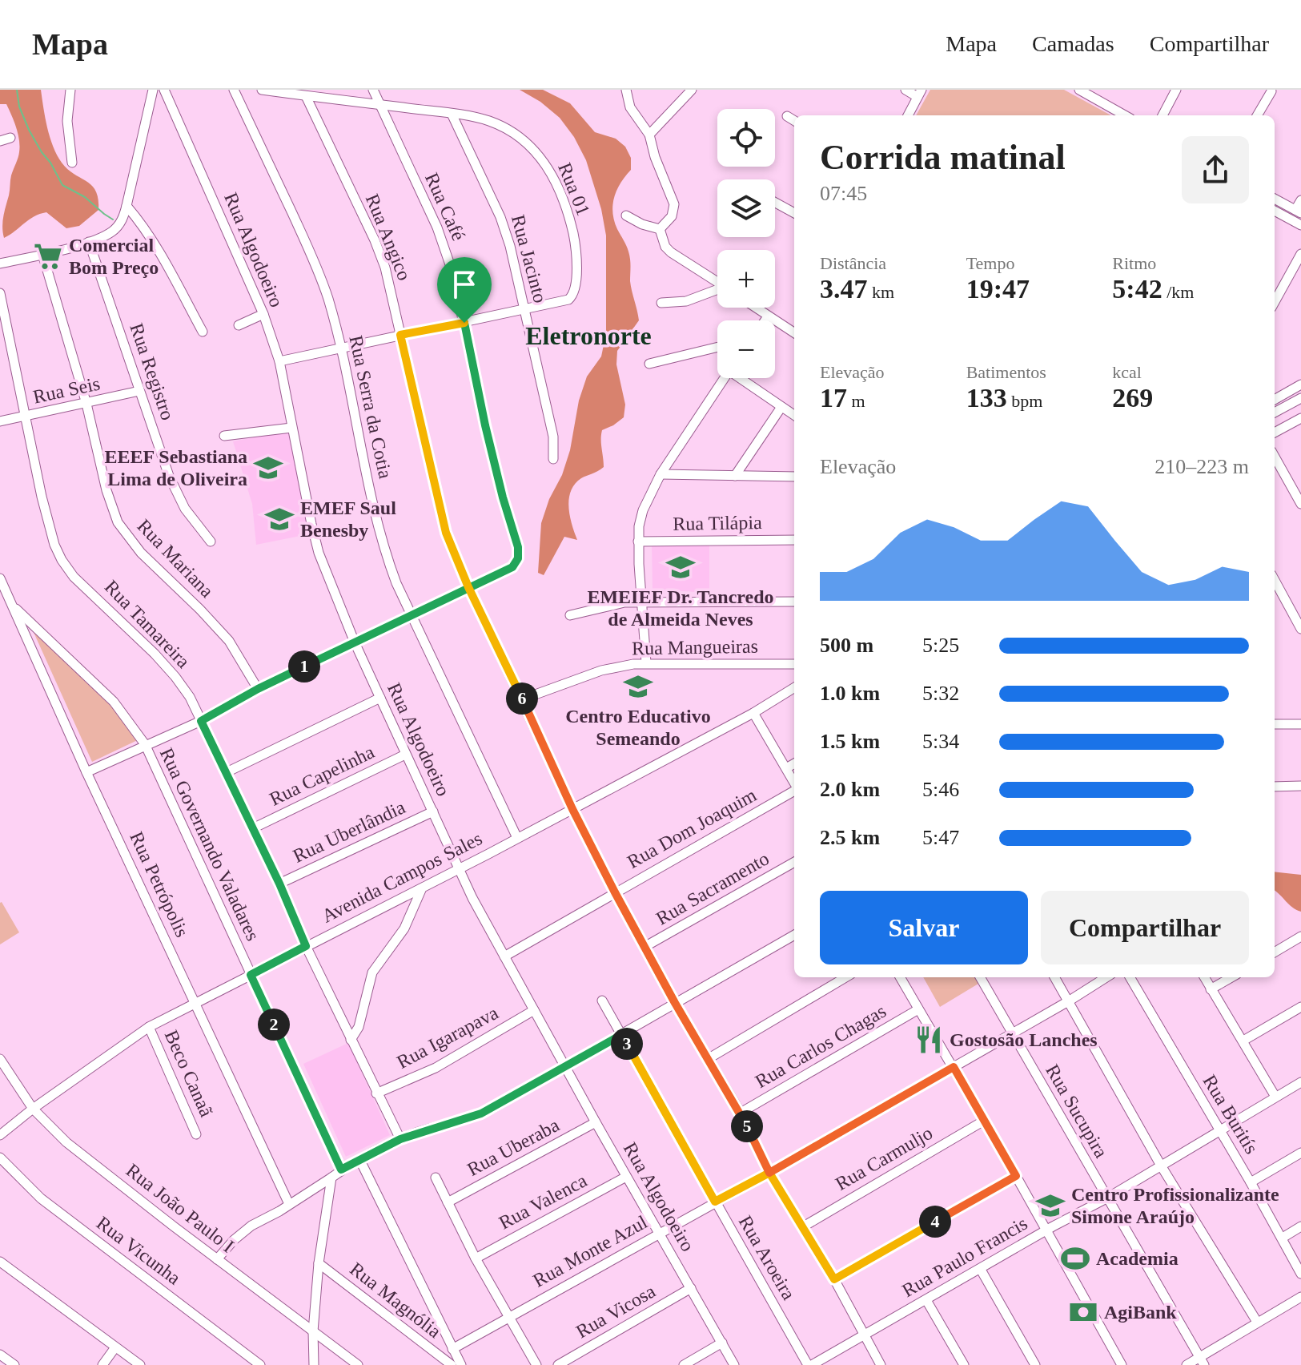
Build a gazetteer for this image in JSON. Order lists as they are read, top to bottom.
{
  "streets": {
    "street": [
      "Rua 01",
      "Rua Café",
      "Rua Angico",
      "Rua Algodoeiro",
      "Rua Jacinto",
      "Rua Registro",
      "Rua Seis",
      "Rua Serra da Cotia",
      "Rua Tilápia",
      "Rua Mariana",
      "Rua Tamareira",
      "Rua Mangueiras",
      "Rua Capelinha",
      "Rua Dom Joaquim",
      "Rua Uberlândia",
      "Rua Governando Valadares",
      "Avenida Campos Sales",
      "Rua Petrópolis",
      "Rua Sacramento",
      "Rua Igarapava",
      "Rua Carlos Chagas",
      "Beco Canaã",
      "Rua Sucupira",
      "Rua Buritís",
      "Rua Uberaba",
      "Rua Carmuljo",
      "Rua Valenca",
      "Rua João Paulo I",
      "Rua Vicunha",
      "Rua Monte Azul",
      "Rua Paulo Francis",
      "Rua Aroeira",
      "Rua Magnólia",
      "Rua Vicosa"
    ]
  },
  "crossings": [
    ["Rua 01", "Rua Café"],
    ["Rua 01", "Rua Angico"],
    ["Rua 01", "Rua Jacinto"],
    ["Rua Café", "Rua Angico"],
    ["Rua Angico", "Rua Mangueiras"],
    ["Rua Angico", "Rua Dom Joaquim"],
    ["Rua Angico", "Avenida Campos Sales"],
    ["Rua Angico", "Rua Sacramento"],
    ["Rua Angico", "Rua Carlos Chagas"],
    ["Rua Angico", "Rua Carmuljo"],
    ["Rua Angico", "Rua Monte Azul"],
    ["Rua Angico", "Rua Paulo Francis"],
    ["Rua Algodoeiro", "Rua Capelinha"],
    ["Rua Algodoeiro", "Rua Dom Joaquim"],
    ["Rua Algodoeiro", "Rua Uberlândia"],
    ["Rua Algodoeiro", "Avenida Campos Sales"],
    ["Rua Algodoeiro", "Rua Igarapava"],
    ["Rua Algodoeiro", "Rua Uberaba"],
    ["Rua Algodoeiro", "Rua Valenca"],
    ["Rua Algodoeiro", "Rua Monte Azul"],
    ["Rua Algodoeiro", "Rua Vicosa"],
    ["Rua Registro", "Rua Seis"],
    ["Rua Seis", "Rua Mariana"],
    ["Rua Seis", "Rua Tamareira"],
    ["Rua Serra da Cotia", "Avenida Campos Sales"],
    ["Rua Tamareira", "Rua Capelinha"],
    ["Rua Tamareira", "Rua Uberlândia"],
    ["Rua Tamareira", "Avenida Campos Sales"],
    ["Rua Tamareira", "Rua Igarapava"],
    ["Rua Governando Valadares", "Avenida Campos Sales"],
    ["Rua Governando Valadares", "Rua Petrópolis"],
    ["Avenida Campos Sales", "Rua Petrópolis"],
    ["Avenida Campos Sales", "Beco Canaã"],
    ["Avenida Campos Sales", "Rua João Paulo I"],
    ["Rua Sucupira", "Rua Monte Azul"],
    ["Rua Sucupira", "Rua Paulo Francis"],
    ["Rua Buritís", "Rua Paulo Francis"],
    ["Rua Monte Azul", "Rua Aroeira"],
    ["Rua Paulo Francis", "Rua Aroeira"]
  ],
  "districts": ["Eletronorte"],
  "places": {
    "supermarket": ["Comercial Bom Preço"],
    "school or university": [
      "EEEF Sebastiana Lima de Oliveira",
      "EMEF Saul Benesby",
      "EMEIEF Dr. Tancredo de Almeida Neves",
      "Centro Educativo Semeando",
      "Centro Profissionalizante Simone Araújo"
    ],
    "restaurant": ["Gostosão Lanches"],
    "sports": ["Academia"],
    "bank": ["AgiBank"]
  },
  "page": {
    "header": "Mapa",
    "nav": ["Mapa", "Camadas", "Compartilhar"],
    "map_buttons": ["+", "−"],
    "heading": ["Corrida matinal", "07:45"],
    "stats": [
      ["Distância", "3.47 km"],
      ["Tempo", "19:47"],
      ["Ritmo", "5:42 /km"],
      ["Elevação", "17 m"],
      ["Batimentos", "133 bpm"],
      ["kcal", "269"]
    ],
    "chart": ["Elevação", "210–223 m"],
    "list": [
      {
        "name": "500 m",
        "note": "5:25"
      },
      {
        "name": "1.0 km",
        "note": "5:32"
      },
      {
        "name": "1.5 km",
        "note": "5:34"
      },
      {
        "name": "2.0 km",
        "note": "5:46"
      },
      {
        "name": "2.5 km",
        "note": "5:47"
      }
    ],
    "pins": [
      "1",
      "6",
      "2",
      "3",
      "5",
      "4"
    ],
    "buttons": ["Salvar", "Compartilhar"]
  }
}
